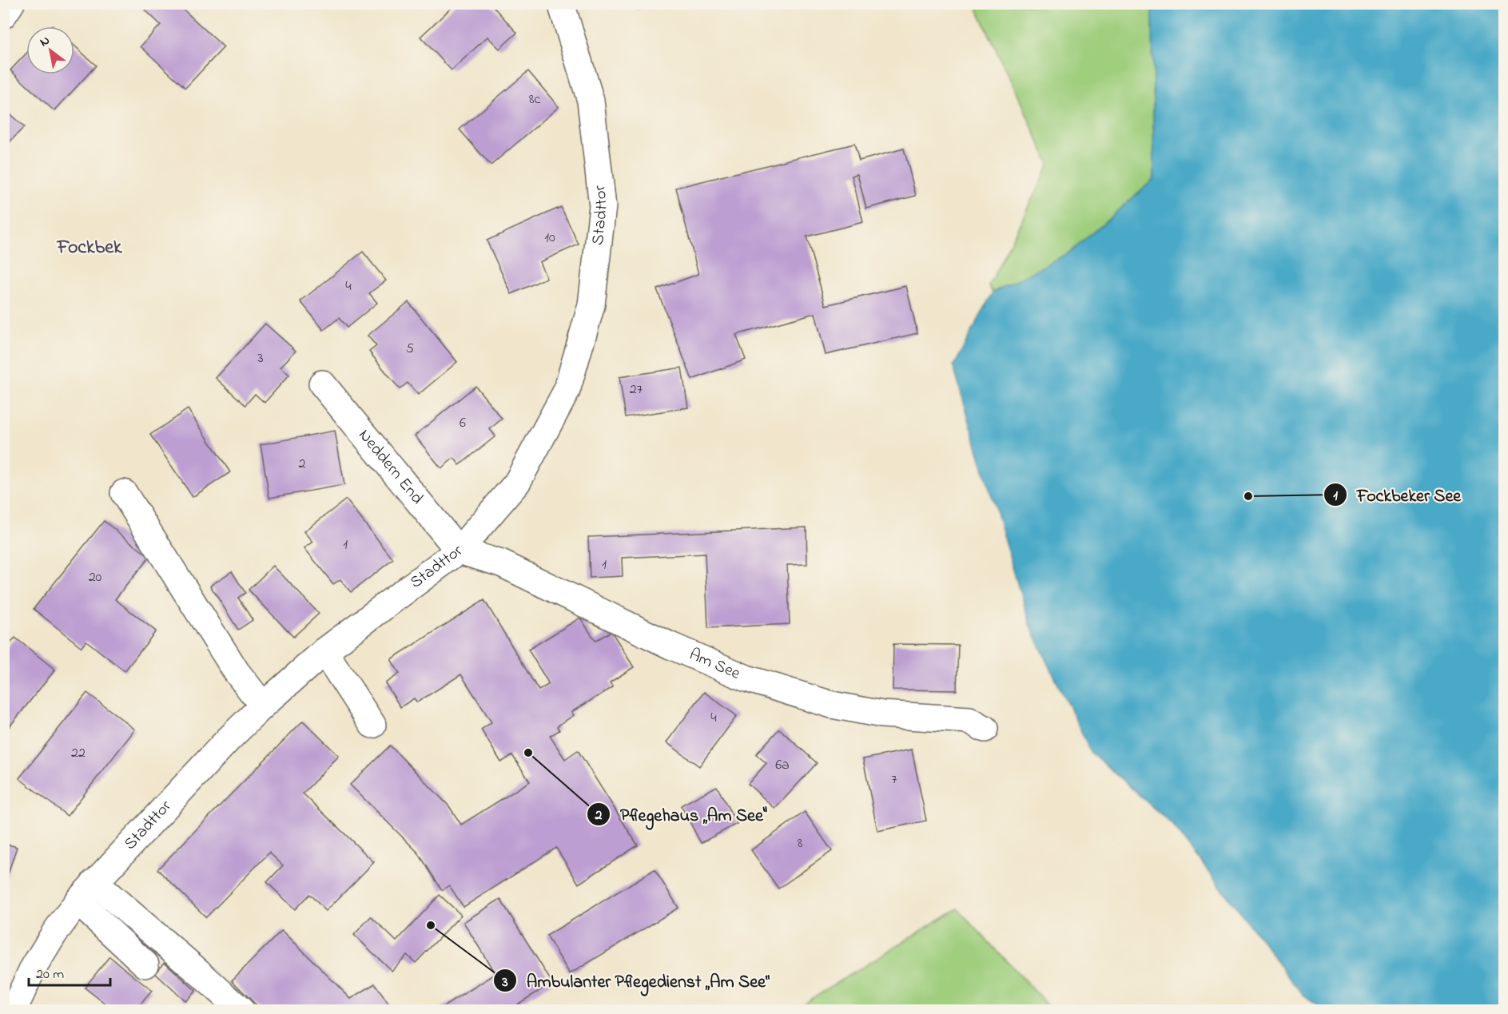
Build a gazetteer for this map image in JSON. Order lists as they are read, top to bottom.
{
  "streets": {
    "street": ["Stadttor", "Neddern End", "Am See"]
  },
  "crossings": [
    ["Stadttor", "Neddern End"],
    ["Stadttor", "Am See"],
    ["Neddern End", "Am See"]
  ],
  "districts": ["Fockbek"],
  "places": ["Fockbeker See", "Pflegehaus „Am See\"", "Ambulanter Pflegedienst „Am See“"],
  "house_numbers": [
    "8c",
    "10",
    "4",
    "5",
    "3",
    "27",
    "6",
    "2",
    "1",
    "1",
    "20",
    "4",
    "22",
    "6a",
    "7",
    "8"
  ],
  "scale_bar": "20 m",
  "north": "top left"
}
